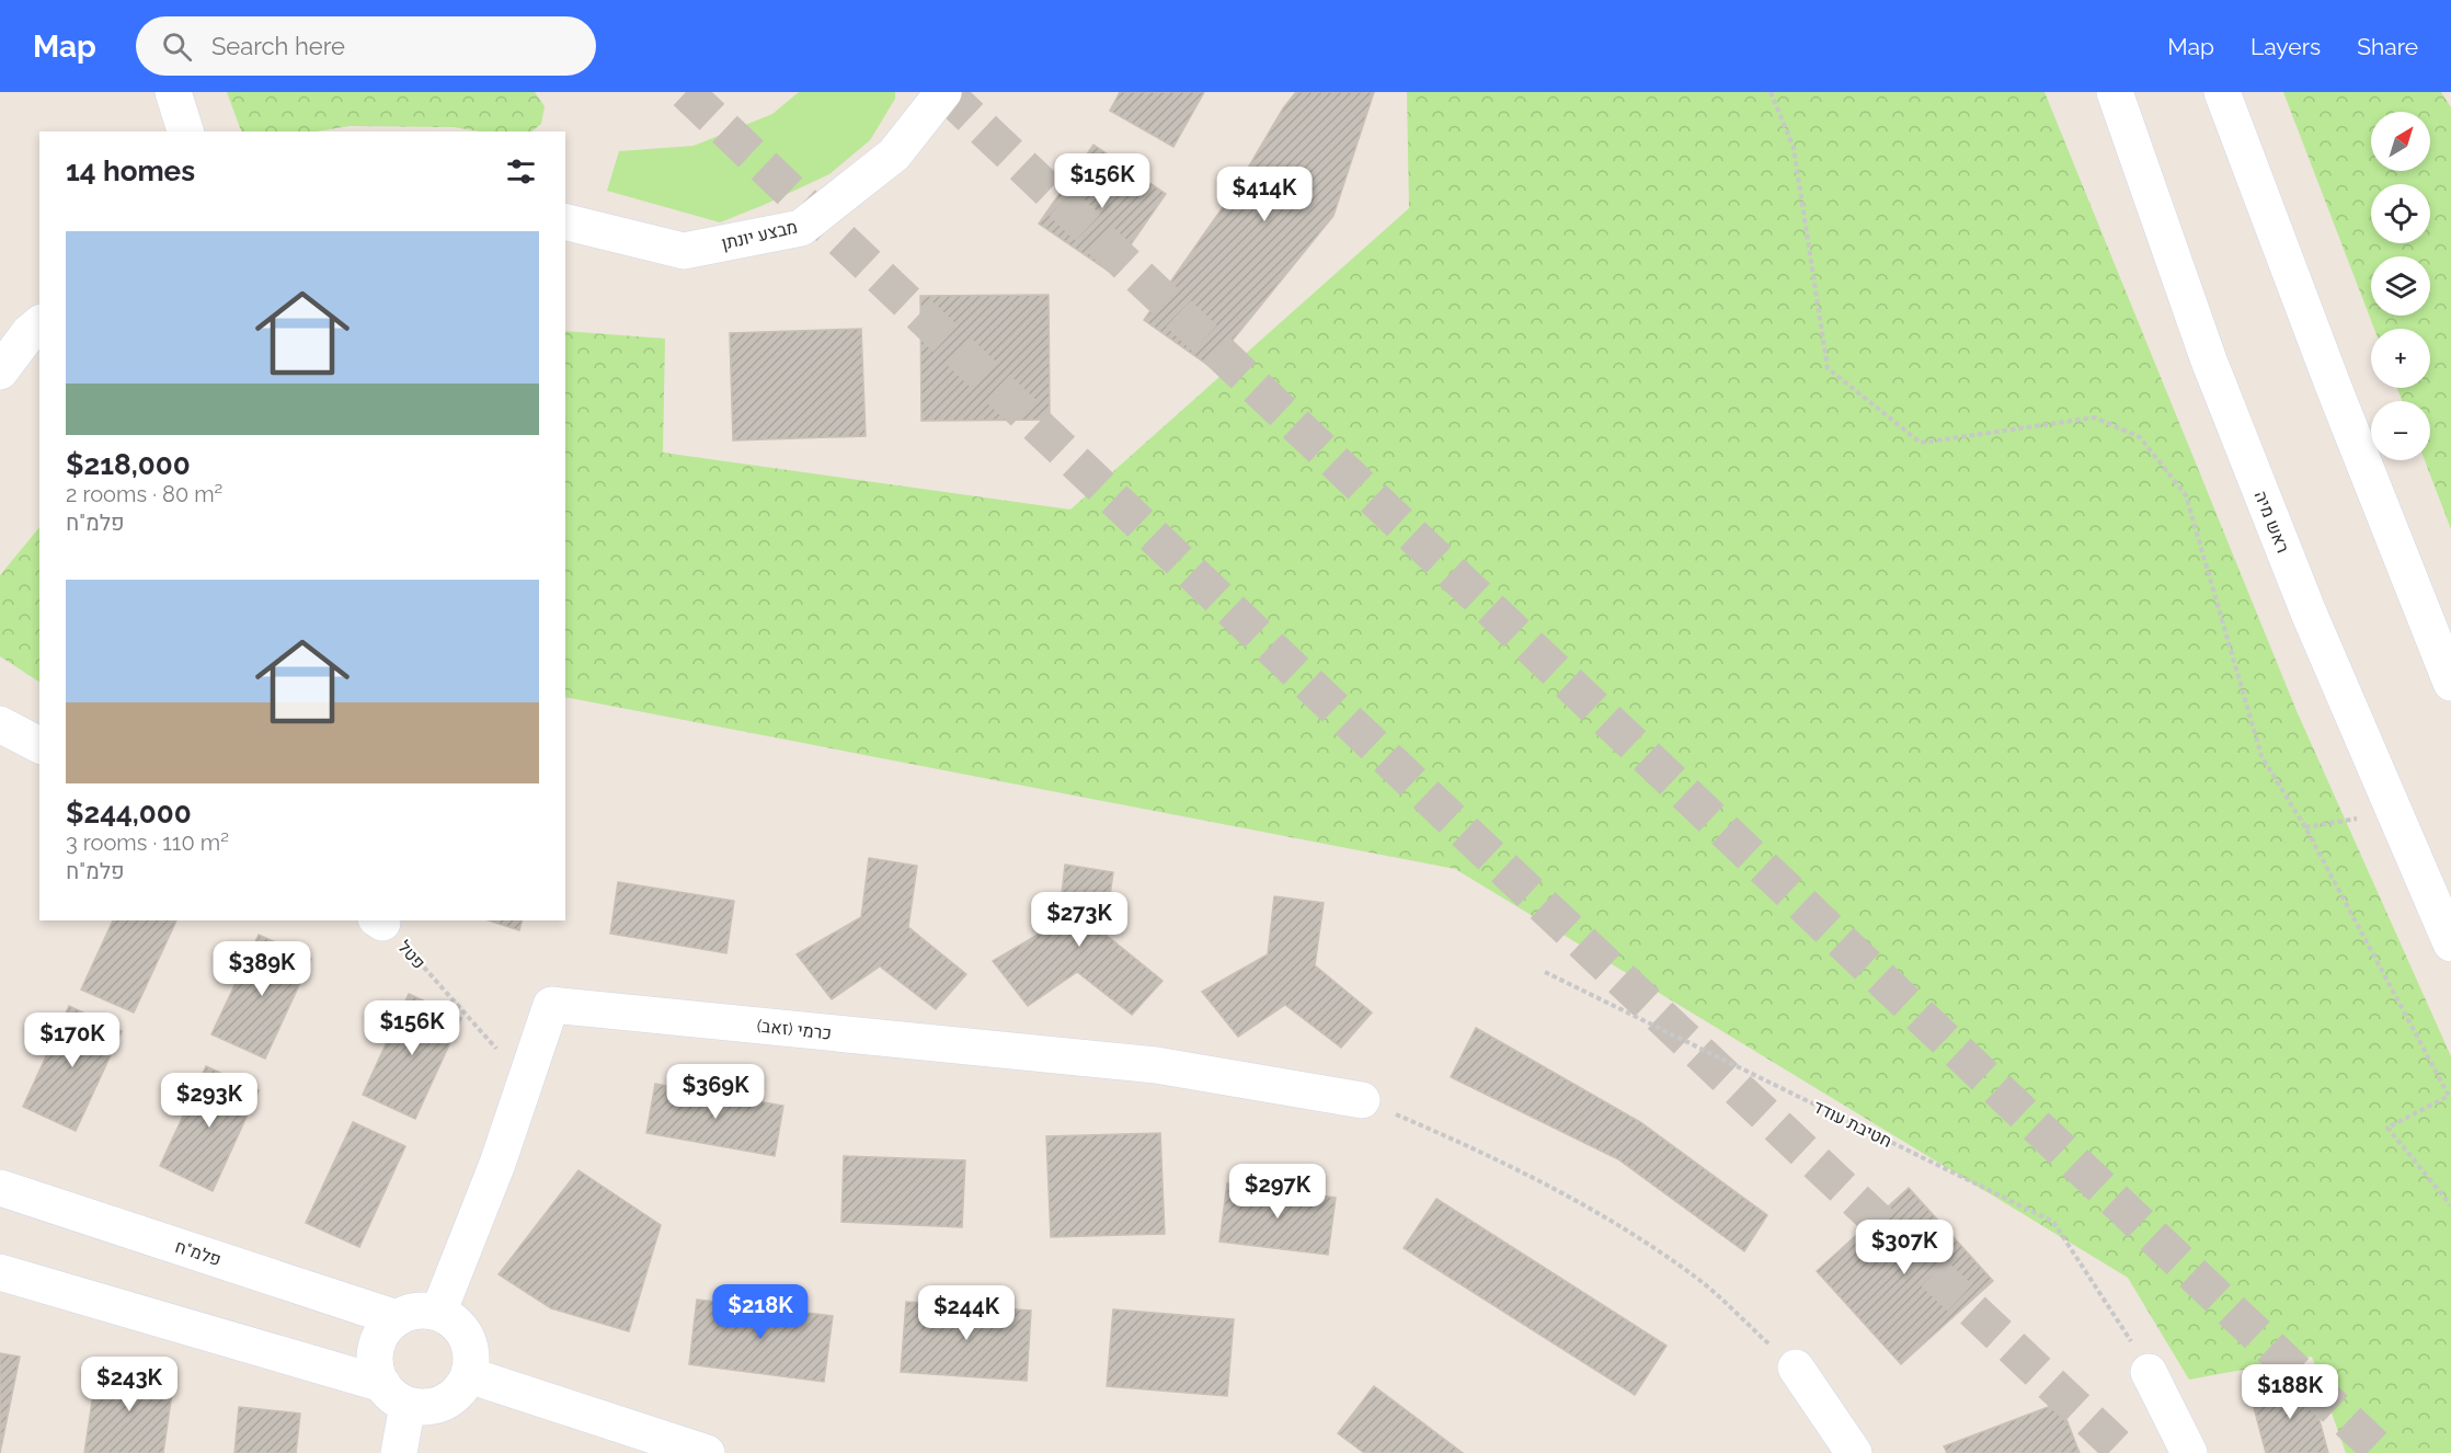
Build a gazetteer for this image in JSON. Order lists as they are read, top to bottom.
{
  "streets": {
    "street": [
      "מבצע יונתן",
      "ראש מיה",
      "כרמי (זאב)",
      "פלמ\"ח"
    ],
    "path": ["פטל", "חטיבת עודד"]
  },
  "crossings": [
    ["פטל", "כרמי (זאב)"],
    ["כרמי (זאב)", "פלמ\"ח"]
  ],
  "north": "top right",
  "page": {
    "header": "Map",
    "search": "Search here",
    "nav": ["Map", "Layers", "Share"],
    "map_buttons": ["+", "−"],
    "heading": "14 homes",
    "price": [
      "$156K",
      "$414K",
      "$273K",
      "$389K",
      "$156K",
      "$170K",
      "$369K",
      "$293K",
      "$297K",
      "$307K",
      "$218K",
      "$244K",
      "$243K",
      "$188K"
    ],
    "list": [
      {
        "name": "$218,000",
        "note": "2 rooms · 80 m² · פלמ\"ח"
      },
      {
        "name": "$244,000",
        "note": "3 rooms · 110 m² · פלמ\"ח"
      }
    ]
  }
}
